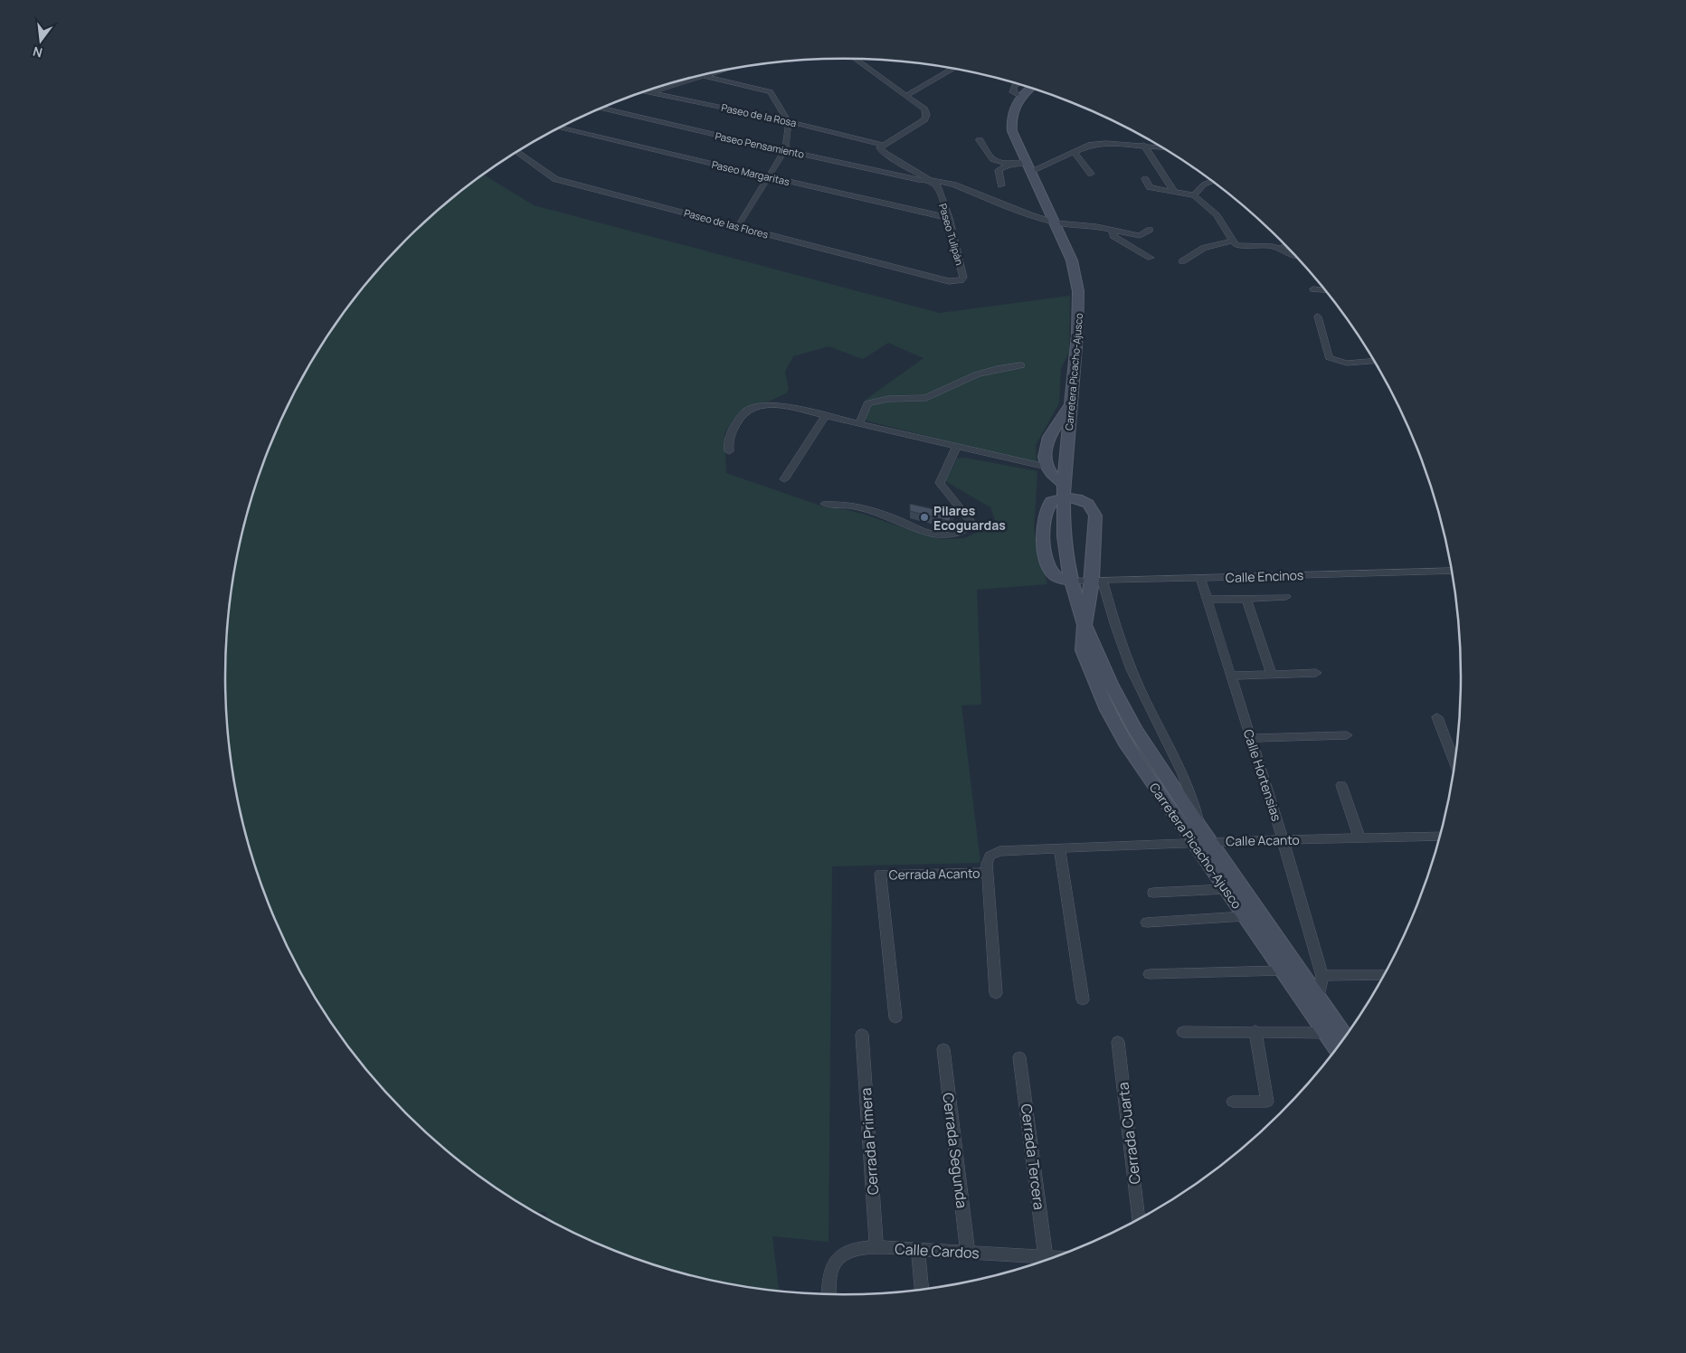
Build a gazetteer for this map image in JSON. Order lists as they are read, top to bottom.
{
  "streets": {
    "main road": ["Carretera Picacho-Ajusco"],
    "street": [
      "Paseo de la Rosa",
      "Paseo Pensamiento",
      "Paseo Margaritas",
      "Paseo de las Flores",
      "Paseo Tulipán",
      "Calle Encinos",
      "Calle Hortensias",
      "Calle Acanto",
      "Cerrada Acanto",
      "Cerrada Cuarta",
      "Cerrada Primera",
      "Cerrada Segunda",
      "Cerrada Tercera",
      "Calle Cardos"
    ]
  },
  "crossings": [
    ["Paseo Pensamiento", "Paseo Tulipán"],
    ["Paseo Margaritas", "Paseo Tulipán"],
    ["Paseo de las Flores", "Paseo Tulipán"],
    ["Carretera Picacho-Ajusco", "Calle Encinos"],
    ["Carretera Picacho-Ajusco", "Calle Hortensias"],
    ["Carretera Picacho-Ajusco", "Calle Acanto"],
    ["Calle Encinos", "Calle Hortensias"],
    ["Calle Hortensias", "Calle Acanto"],
    ["Calle Acanto", "Cerrada Acanto"],
    ["Cerrada Primera", "Calle Cardos"],
    ["Cerrada Segunda", "Calle Cardos"],
    ["Cerrada Tercera", "Calle Cardos"]
  ],
  "places": ["Pilares Ecoguardas"],
  "north": "bottom"
}
